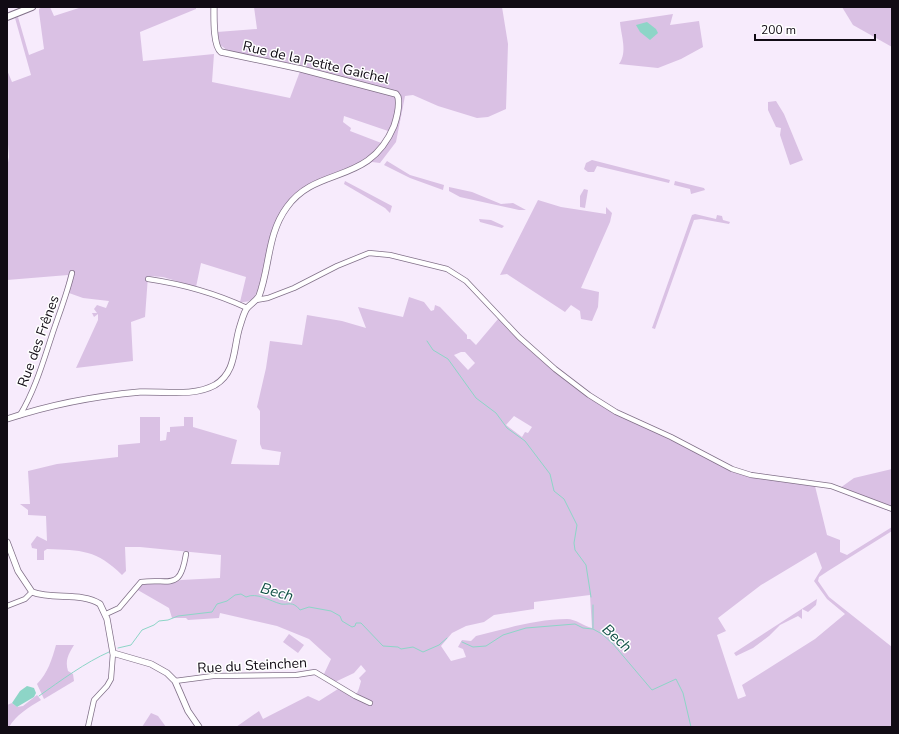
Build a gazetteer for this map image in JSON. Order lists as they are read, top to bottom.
{
  "streets": {
    "street": ["Rue de la Petite Gaichel", "Rue des Frênes", "Rue du Steinchen"]
  },
  "water": ["Bech"],
  "scale_bar": "200 m"
}
